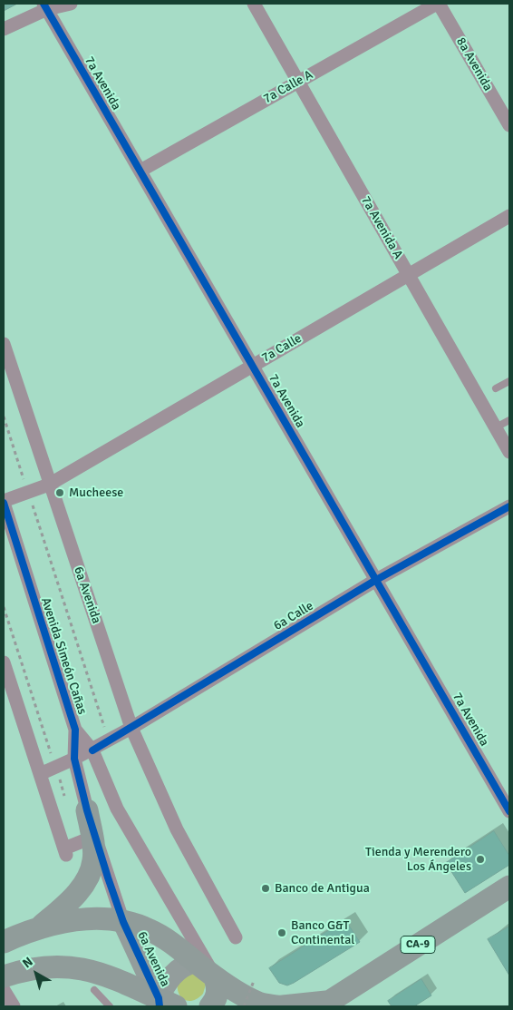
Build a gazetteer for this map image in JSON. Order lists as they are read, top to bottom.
{
  "streets": {
    "highway": ["CA-9"],
    "main road": ["6a Avenida"],
    "street": [
      "8a Avenida",
      "7a Avenida",
      "7a Calle A",
      "7a Avenida A",
      "7a Calle",
      "6a Calle",
      "Avenida Simeón Cañas"
    ]
  },
  "crossings": [
    ["8a Avenida", "7a Calle A"],
    ["7a Avenida", "7a Calle A"],
    ["7a Avenida", "7a Calle"],
    ["7a Avenida", "6a Calle"],
    ["7a Calle A", "7a Avenida A"],
    ["7a Avenida A", "7a Calle"],
    ["7a Calle", "6a Avenida"],
    ["7a Calle", "Avenida Simeón Cañas"],
    ["6a Avenida", "6a Calle"],
    ["6a Avenida", "Avenida Simeón Cañas"],
    ["6a Calle", "Avenida Simeón Cañas"]
  ],
  "places": [
    "Mucheese",
    "Tienda y Merendero Los Ángeles",
    "Banco de Antigua",
    "Banco G&T Continental"
  ],
  "north": "top left"
}
